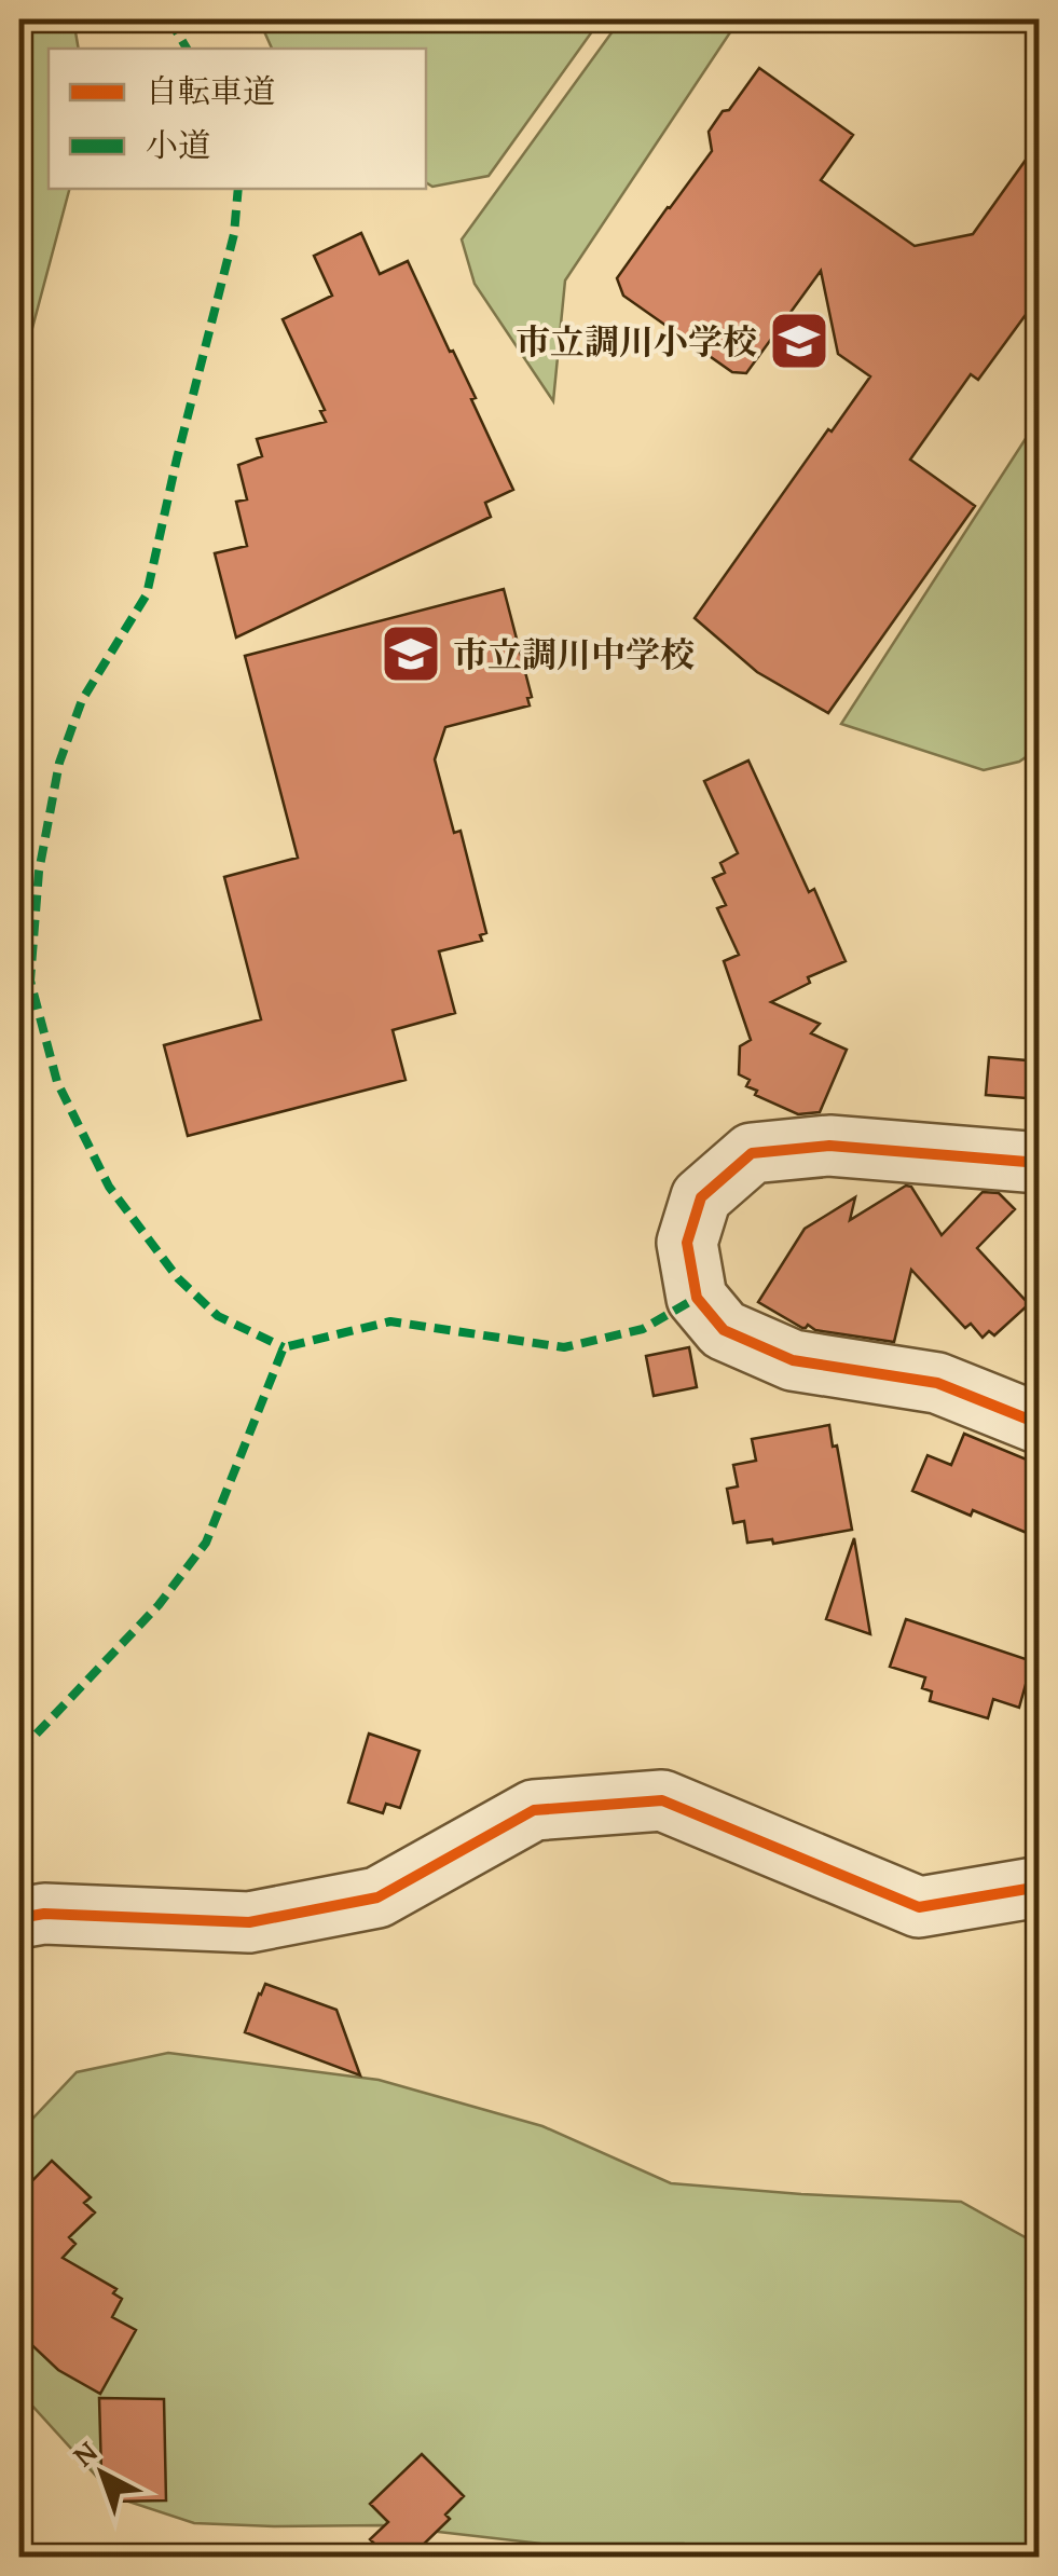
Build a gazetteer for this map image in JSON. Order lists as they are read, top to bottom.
{
  "places": {
    "school or university": ["市立調川小学校", "市立調川中学校"]
  },
  "legend": ["自転車道", "小道"],
  "north": "top left"
}
